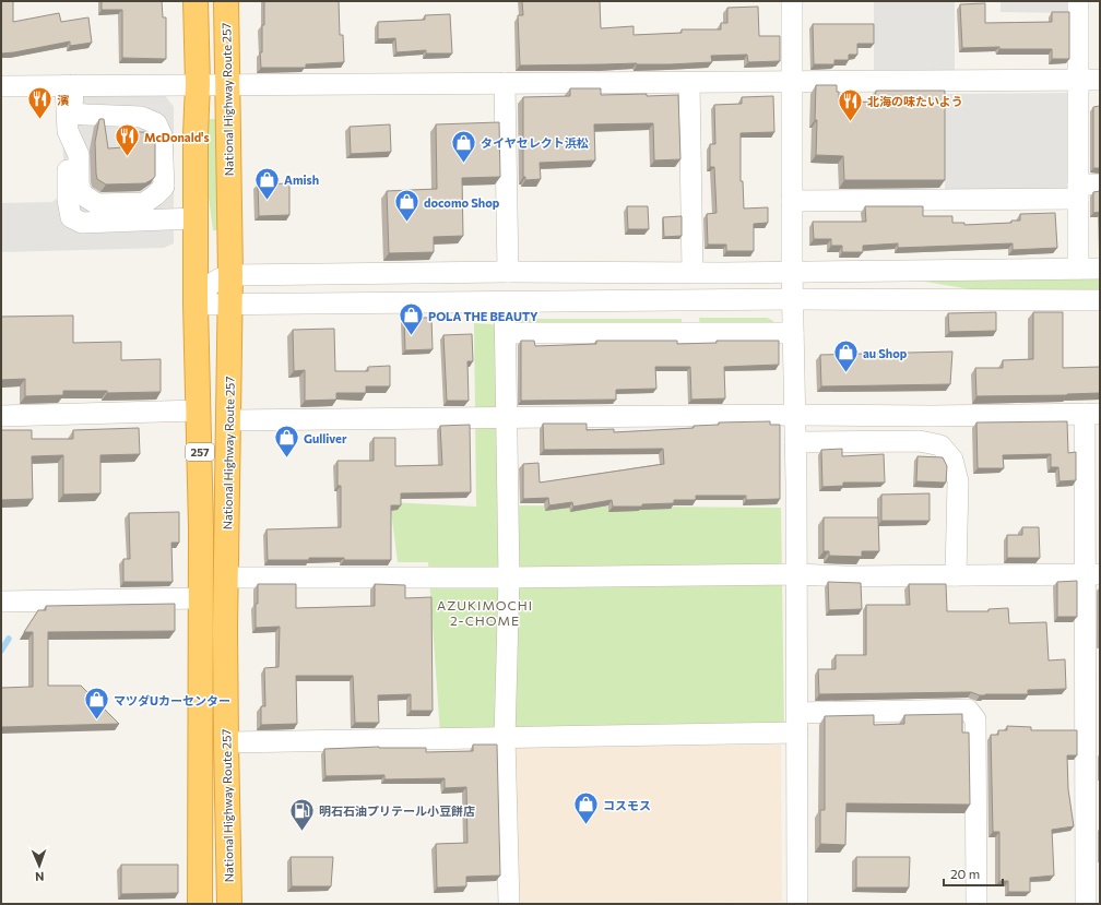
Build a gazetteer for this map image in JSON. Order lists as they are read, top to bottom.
{
  "streets": {
    "highway": ["National Highway Route 257", "257"]
  },
  "districts": ["AZUKIMOCHI 2-CHOME"],
  "places": {
    "restaurant": ["濱", "北海の味たいよう", "McDonald's"],
    "shop": [
      "タイヤセレクト浜松",
      "Amish",
      "docomo Shop",
      "POLA THE BEAUTY",
      "au Shop",
      "Gulliver",
      "マツダUカーセンター",
      "コスモス"
    ],
    "fuel station": ["明石石油プリテール小豆餅店"]
  },
  "scale_bar": "20 m",
  "north": "bottom"
}
